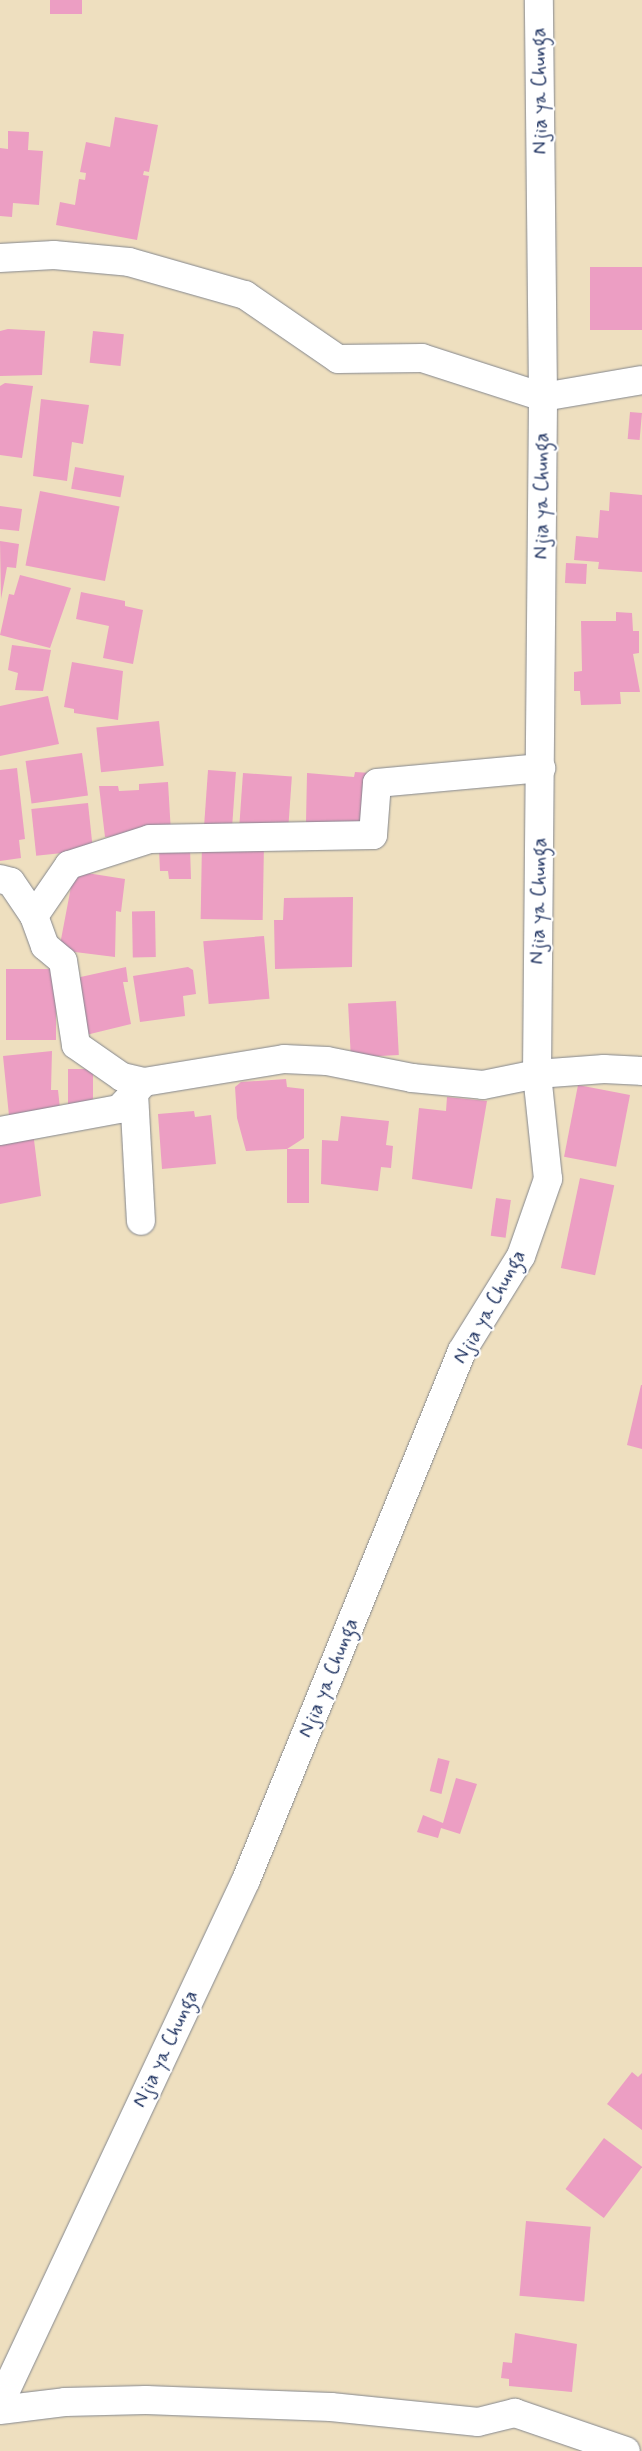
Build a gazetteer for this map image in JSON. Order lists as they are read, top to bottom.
{
  "streets": {
    "street": ["Njia ya Chunga"]
  }
}
